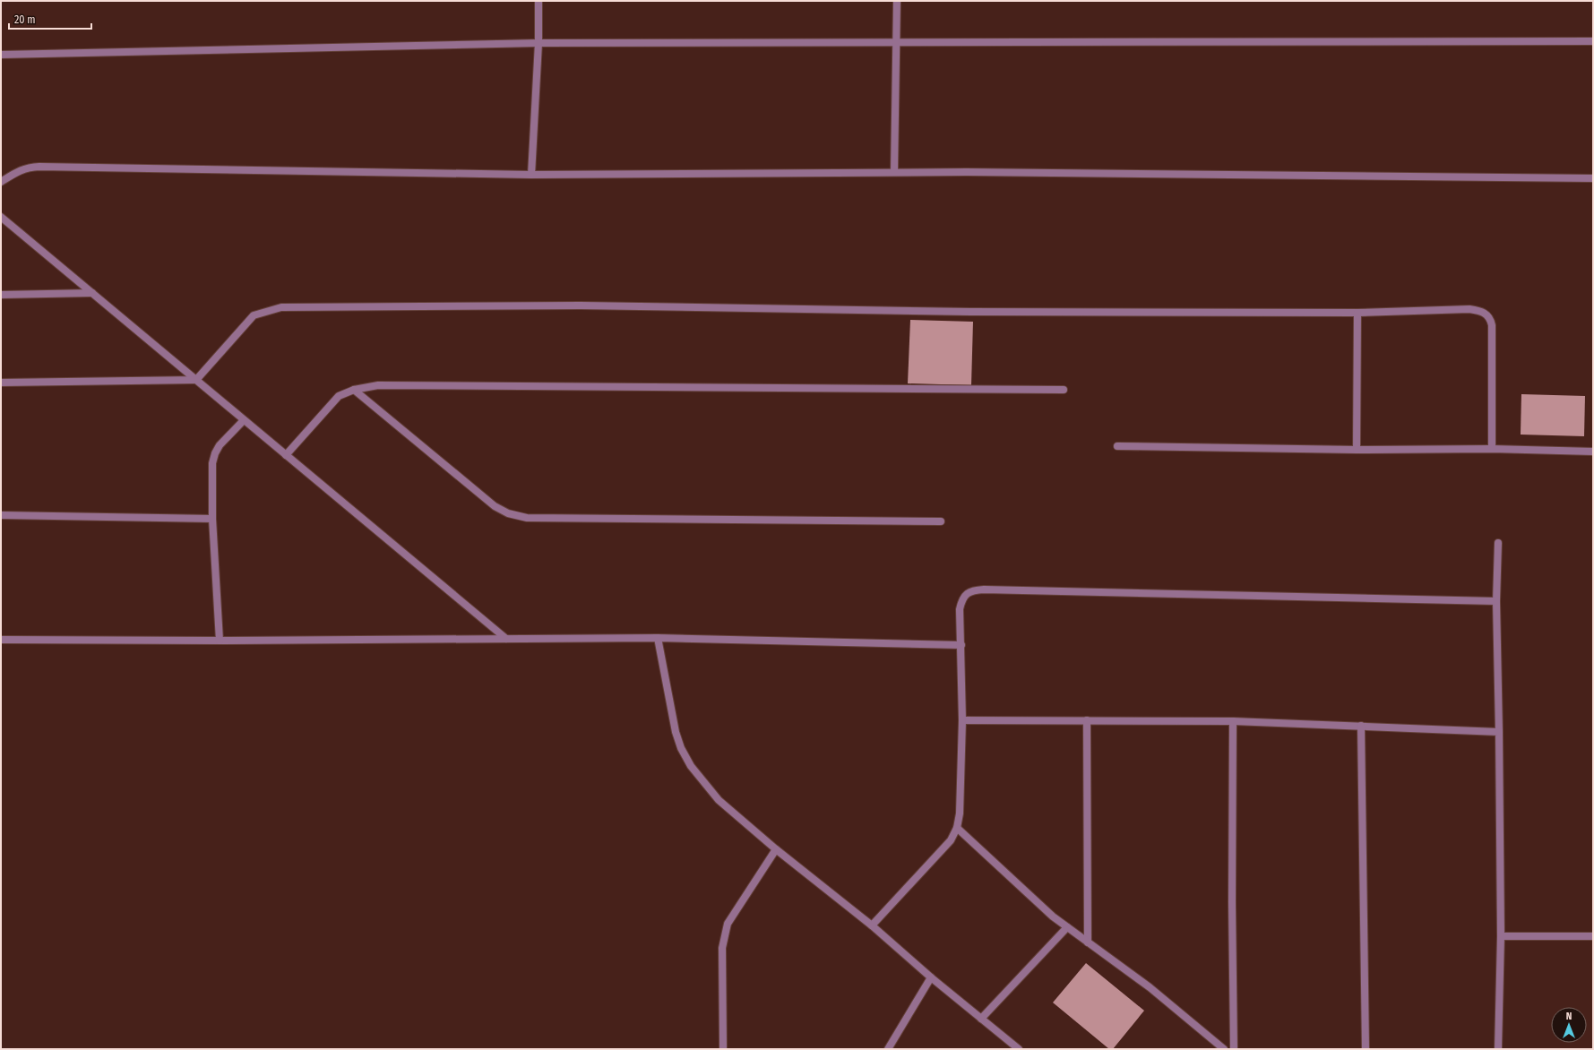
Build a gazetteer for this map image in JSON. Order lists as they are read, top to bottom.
{
  "scale_bar": "20 m",
  "north": "top"
}
